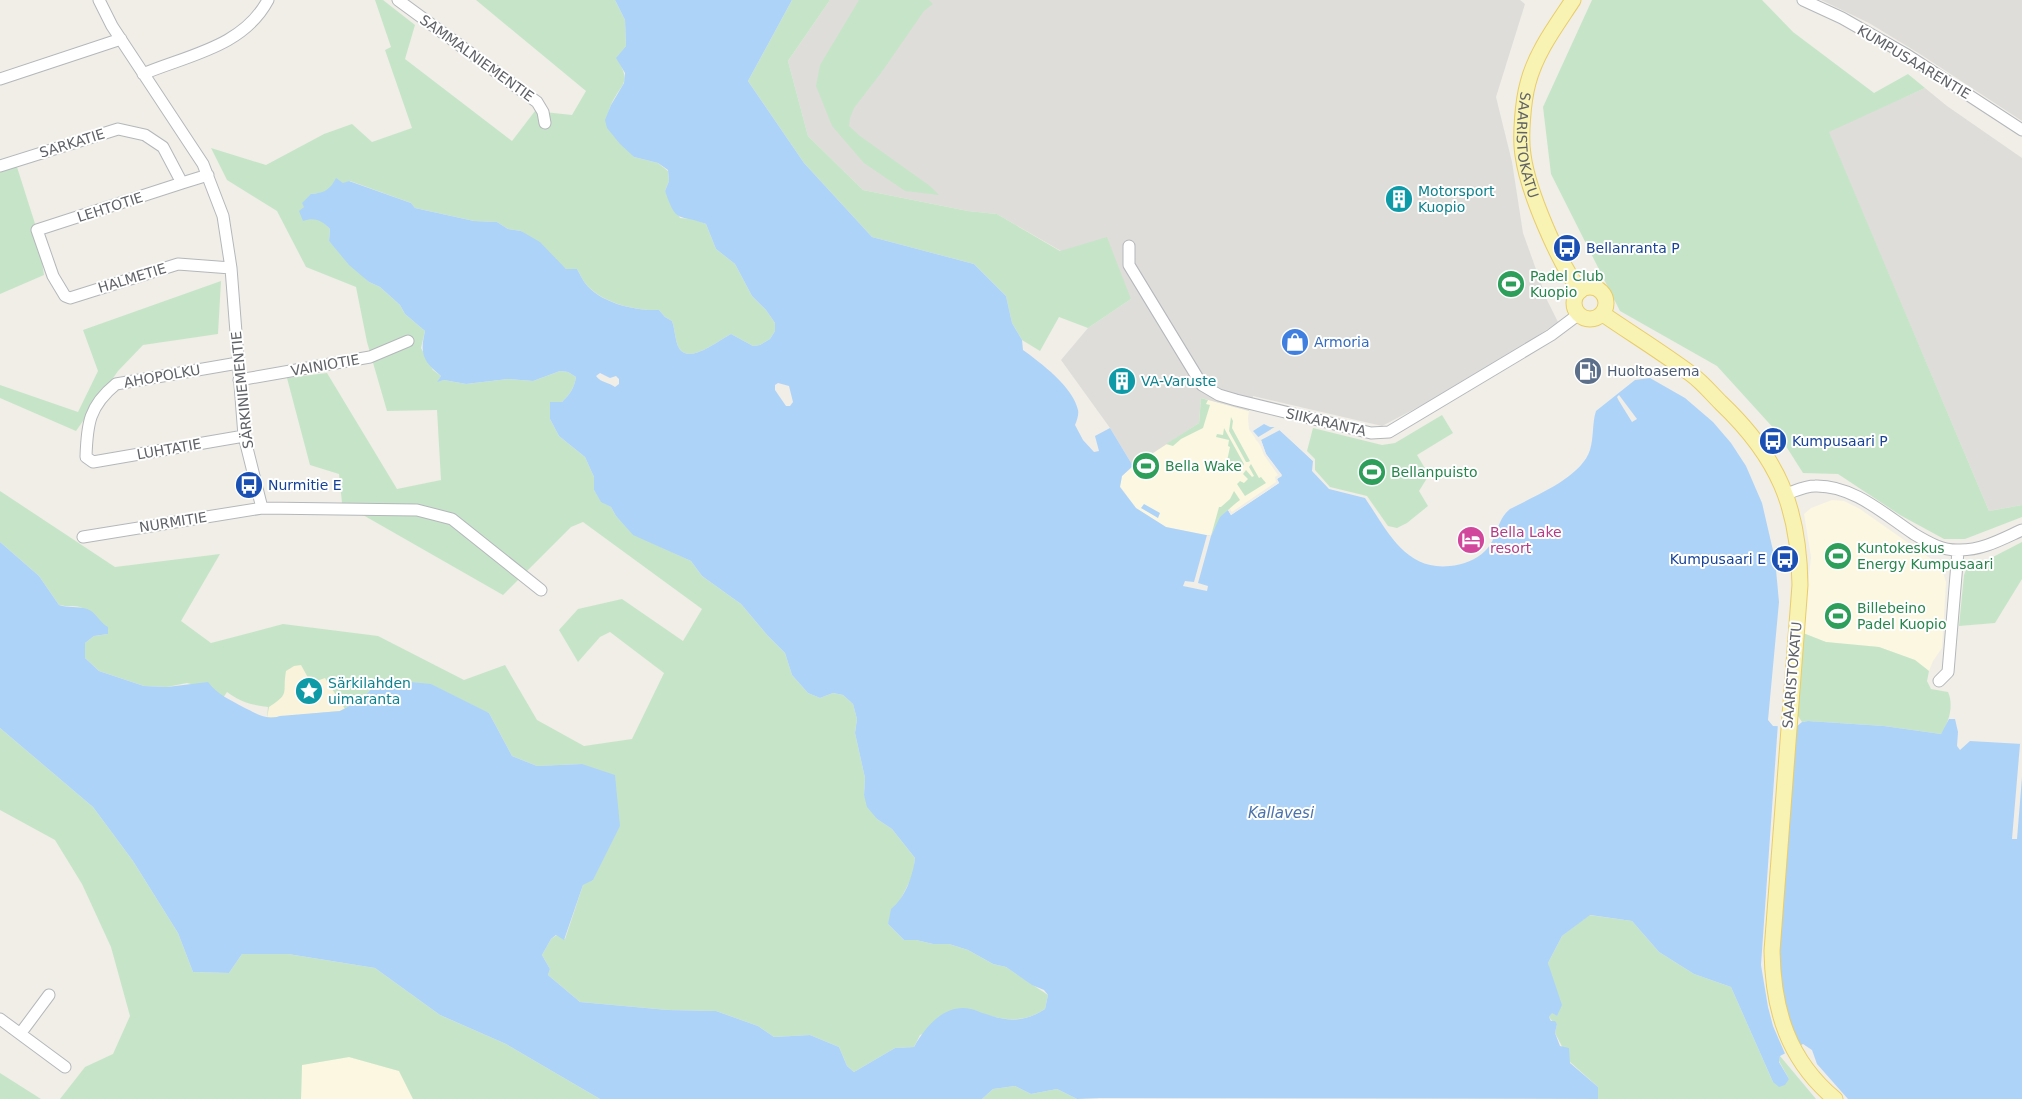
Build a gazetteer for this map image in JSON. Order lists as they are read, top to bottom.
{
  "streets": {
    "main road": ["SAARISTOKATU"],
    "street": [
      "SAMMALNIEMENTIE",
      "KUMPUSAARENTIE",
      "SARKATIE",
      "LEHTOTIE",
      "HALMETIE",
      "VAINIOTIE",
      "AHOPOLKU",
      "SÄRKINIEMENTIE",
      "SIIKARANTA",
      "LUHTATIE",
      "NURMITIE"
    ]
  },
  "crossings": [
    ["SARKATIE", "LEHTOTIE"],
    ["SAARISTOKATU", "SIIKARANTA"],
    ["LEHTOTIE", "HALMETIE"],
    ["HALMETIE", "SÄRKINIEMENTIE"],
    ["VAINIOTIE", "SÄRKINIEMENTIE"],
    ["AHOPOLKU", "SÄRKINIEMENTIE"],
    ["AHOPOLKU", "LUHTATIE"],
    ["SÄRKINIEMENTIE", "LUHTATIE"],
    ["SÄRKINIEMENTIE", "NURMITIE"]
  ],
  "water": ["Kallavesi"],
  "places": {
    "building": ["Motorsport Kuopio", "VA-Varuste"],
    "bus stop": [
      "Bellanranta P",
      "Kumpusaari P",
      "Nurmitie E",
      "Kumpusaari E"
    ],
    "sports": [
      "Padel Club Kuopio",
      "Bella Wake",
      "Bellanpuisto",
      "Kuntokeskus Energy Kumpusaari",
      "Billebeino Padel Kuopio"
    ],
    "shop": ["Armoria"],
    "fuel station": ["Huoltoasema"],
    "hotel": ["Bella Lake resort"],
    "place": ["Särkilahden uimaranta"]
  }
}
